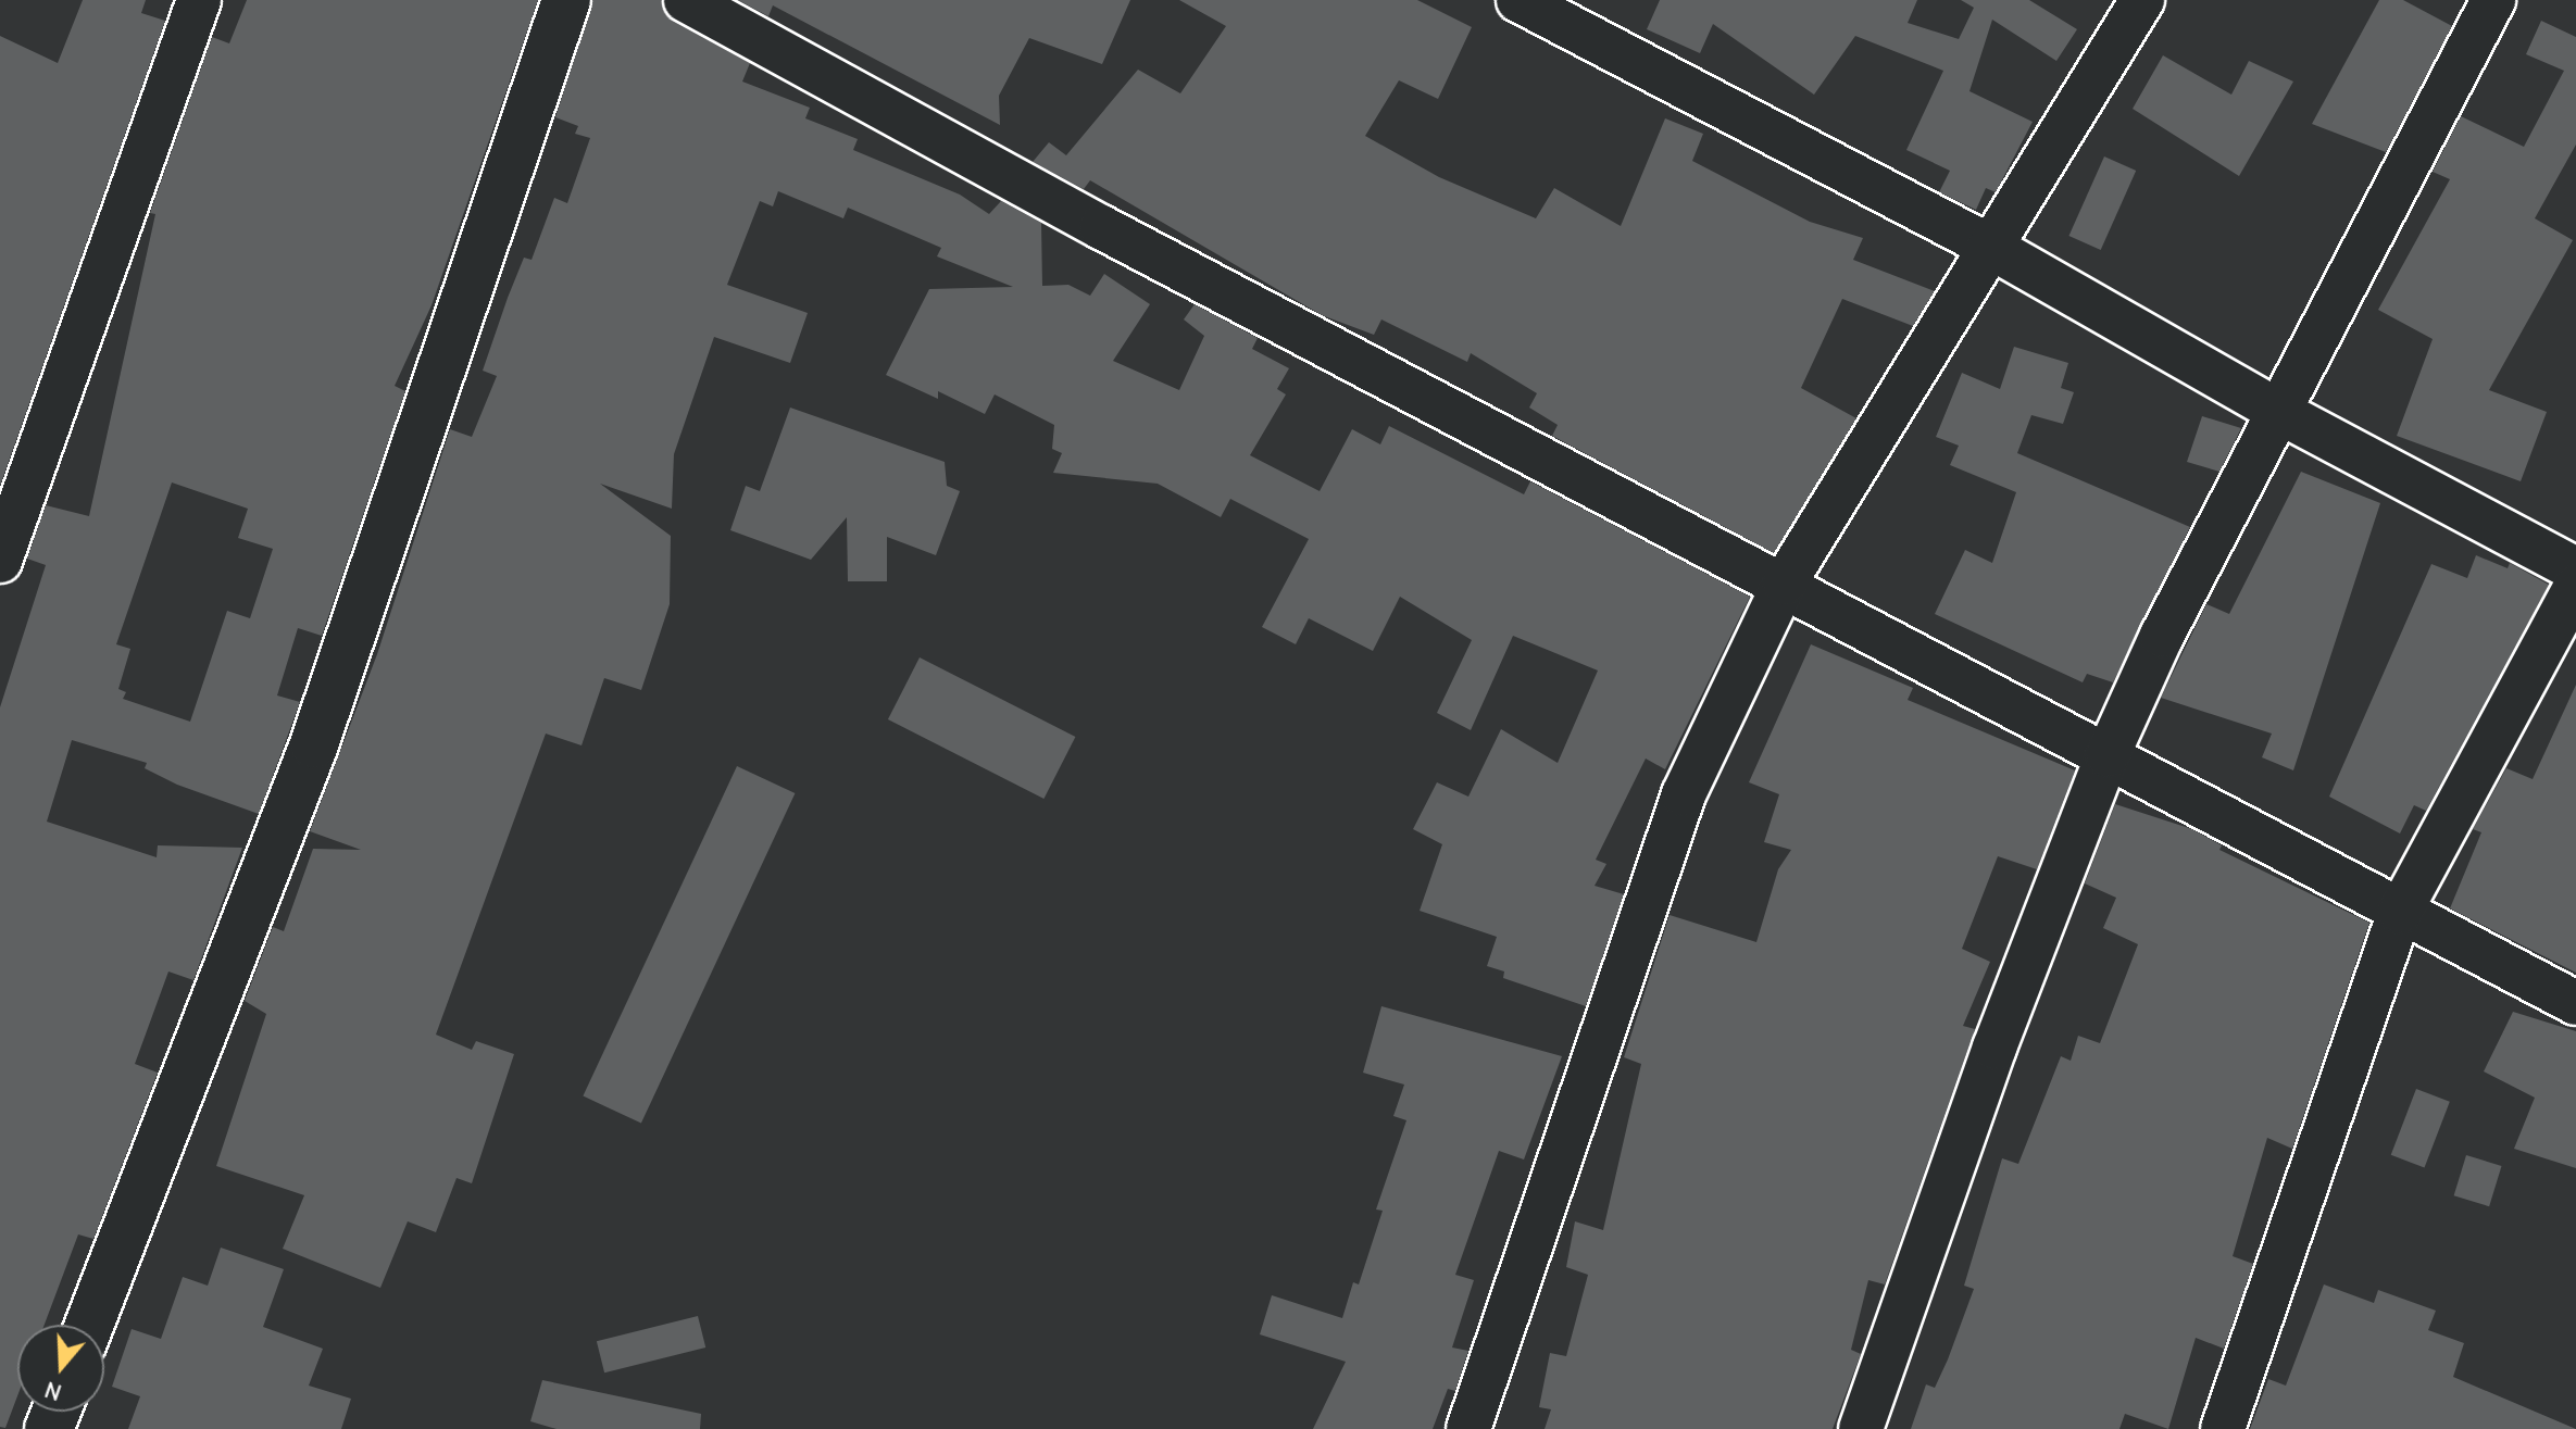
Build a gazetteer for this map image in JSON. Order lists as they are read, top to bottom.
{
  "north": "bottom"
}
